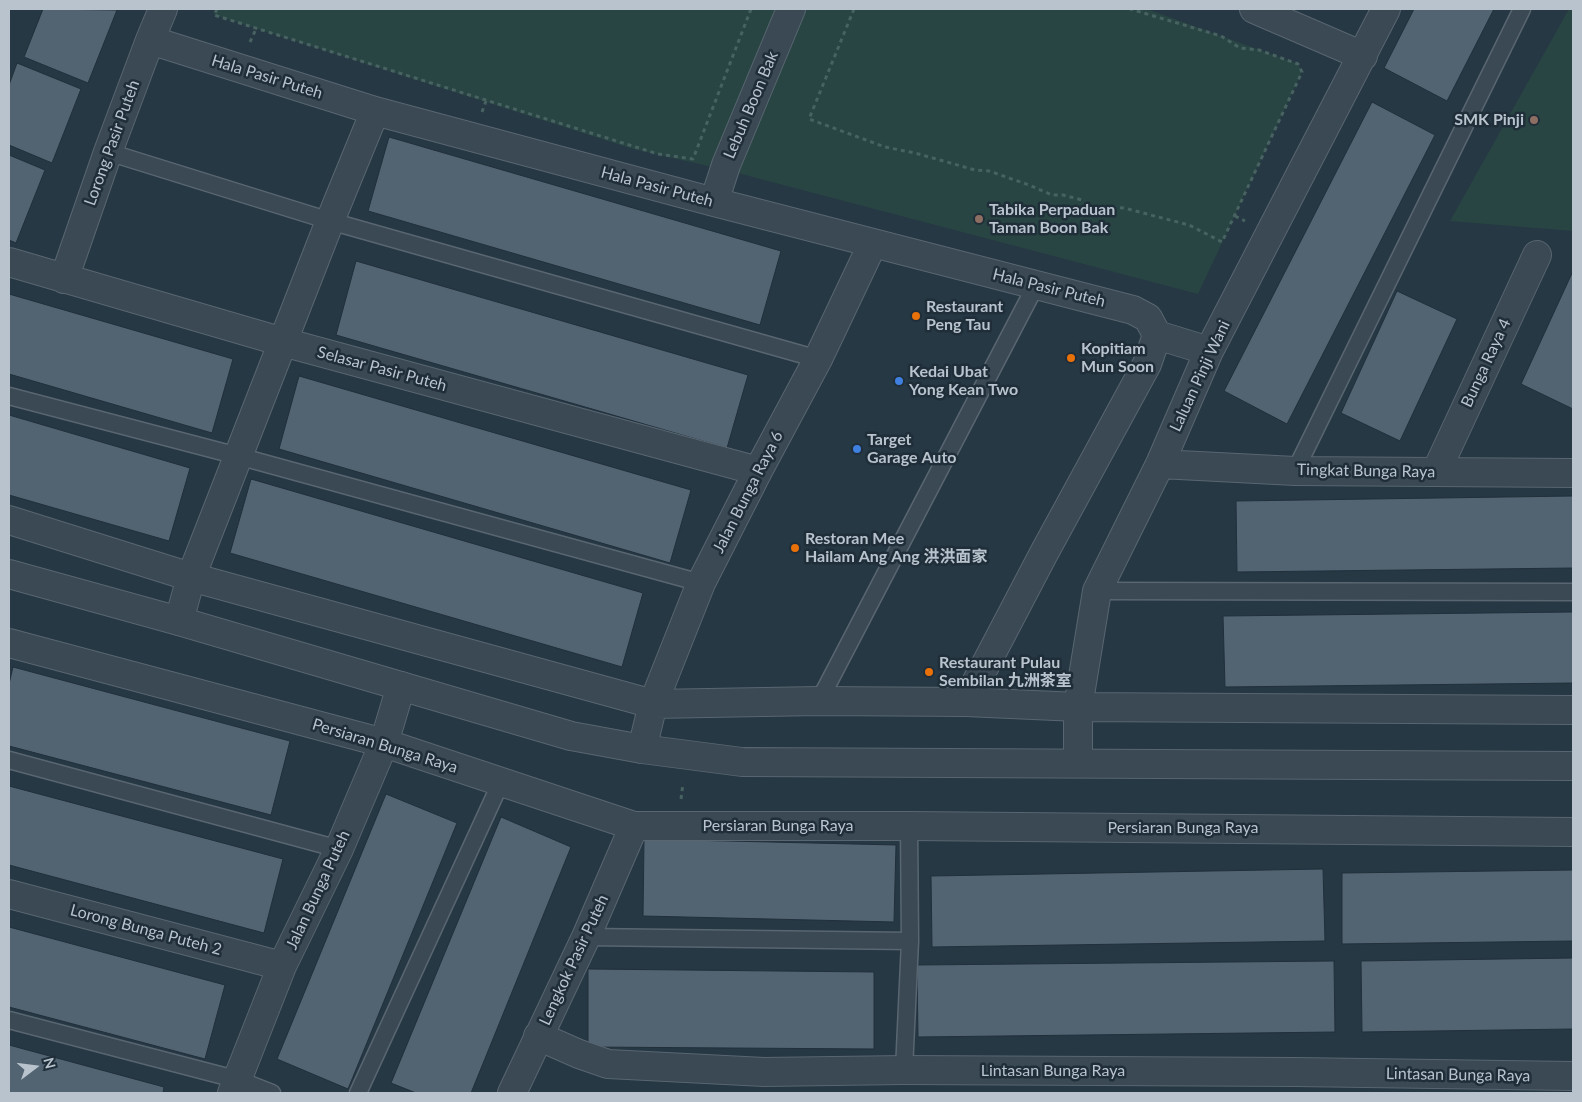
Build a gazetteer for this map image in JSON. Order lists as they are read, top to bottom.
{
  "streets": {
    "street": [
      "Hala Pasir Puteh",
      "Lebuh Boon Bak",
      "Lorong Pasir Puteh",
      "Bunga Raya 4",
      "Selasar Pasir Puteh",
      "Laluan Pinji Wani",
      "Tingkat Bunga Raya",
      "Jalan Bunga Raya 6",
      "Persiaran Bunga Raya",
      "Jalan Bunga Puteh",
      "Lorong Bunga Puteh 2",
      "Lengkok Pasir Puteh",
      "Lintasan Bunga Raya"
    ]
  },
  "crossings": [
    ["Hala Pasir Puteh", "Lebuh Boon Bak"],
    ["Hala Pasir Puteh", "Lorong Pasir Puteh"],
    ["Hala Pasir Puteh", "Jalan Bunga Raya 6"],
    ["Lorong Pasir Puteh", "Selasar Pasir Puteh"],
    ["Bunga Raya 4", "Tingkat Bunga Raya"],
    ["Selasar Pasir Puteh", "Jalan Bunga Raya 6"],
    ["Laluan Pinji Wani", "Tingkat Bunga Raya"],
    ["Persiaran Bunga Raya", "Jalan Bunga Puteh"],
    ["Persiaran Bunga Raya", "Lengkok Pasir Puteh"],
    ["Jalan Bunga Puteh", "Lorong Bunga Puteh 2"],
    ["Lengkok Pasir Puteh", "Lintasan Bunga Raya"]
  ],
  "places": [
    "SMK Pinji",
    "Tabika Perpaduan Taman Boon Bak",
    "Restaurant Peng Tau",
    "Kopitiam Mun Soon",
    "Kedai Ubat Yong Kean Two",
    "Target Garage Auto",
    "Restoran Mee Hailam Ang Ang 洪洪面家",
    "Restaurant Pulau Sembilan 九洲茶室"
  ],
  "north": "right"
}
